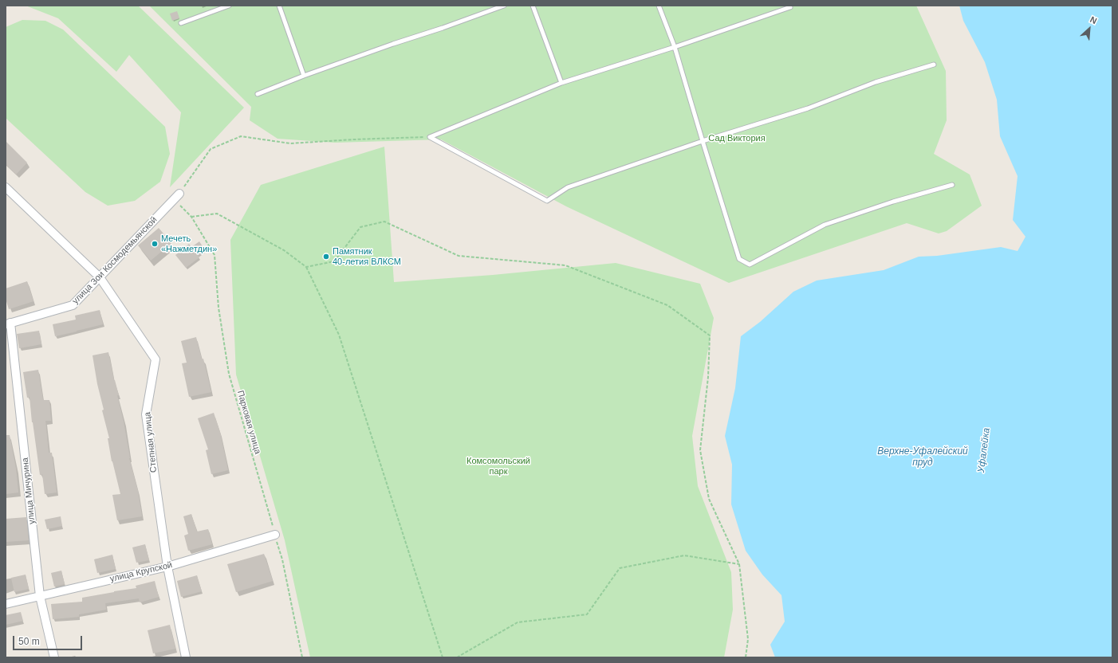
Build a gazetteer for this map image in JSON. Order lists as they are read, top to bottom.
{
  "streets": {
    "street": [
      "улица Зои Космодемьянской",
      "Степная улица",
      "улица Мичурина",
      "улица Крупской"
    ],
    "path": ["Парковая улица"]
  },
  "crossings": [
    ["улица Зои Космодемьянской", "Парковая улица"],
    ["улица Зои Космодемьянской", "Степная улица"],
    ["улица Зои Космодемьянской", "улица Мичурина"],
    ["Парковая улица", "улица Крупской"],
    ["Степная улица", "улица Крупской"],
    ["улица Мичурина", "улица Крупской"]
  ],
  "water": ["Уфалейка", "Верхне-Уфалейский пруд"],
  "parks": ["Сад Виктория", "Комсомольский парк"],
  "places": ["Мечеть «Нажметдин»", "Памятник 40-летия ВЛКСМ"],
  "scale_bar": "50 m",
  "north": "top right"
}
